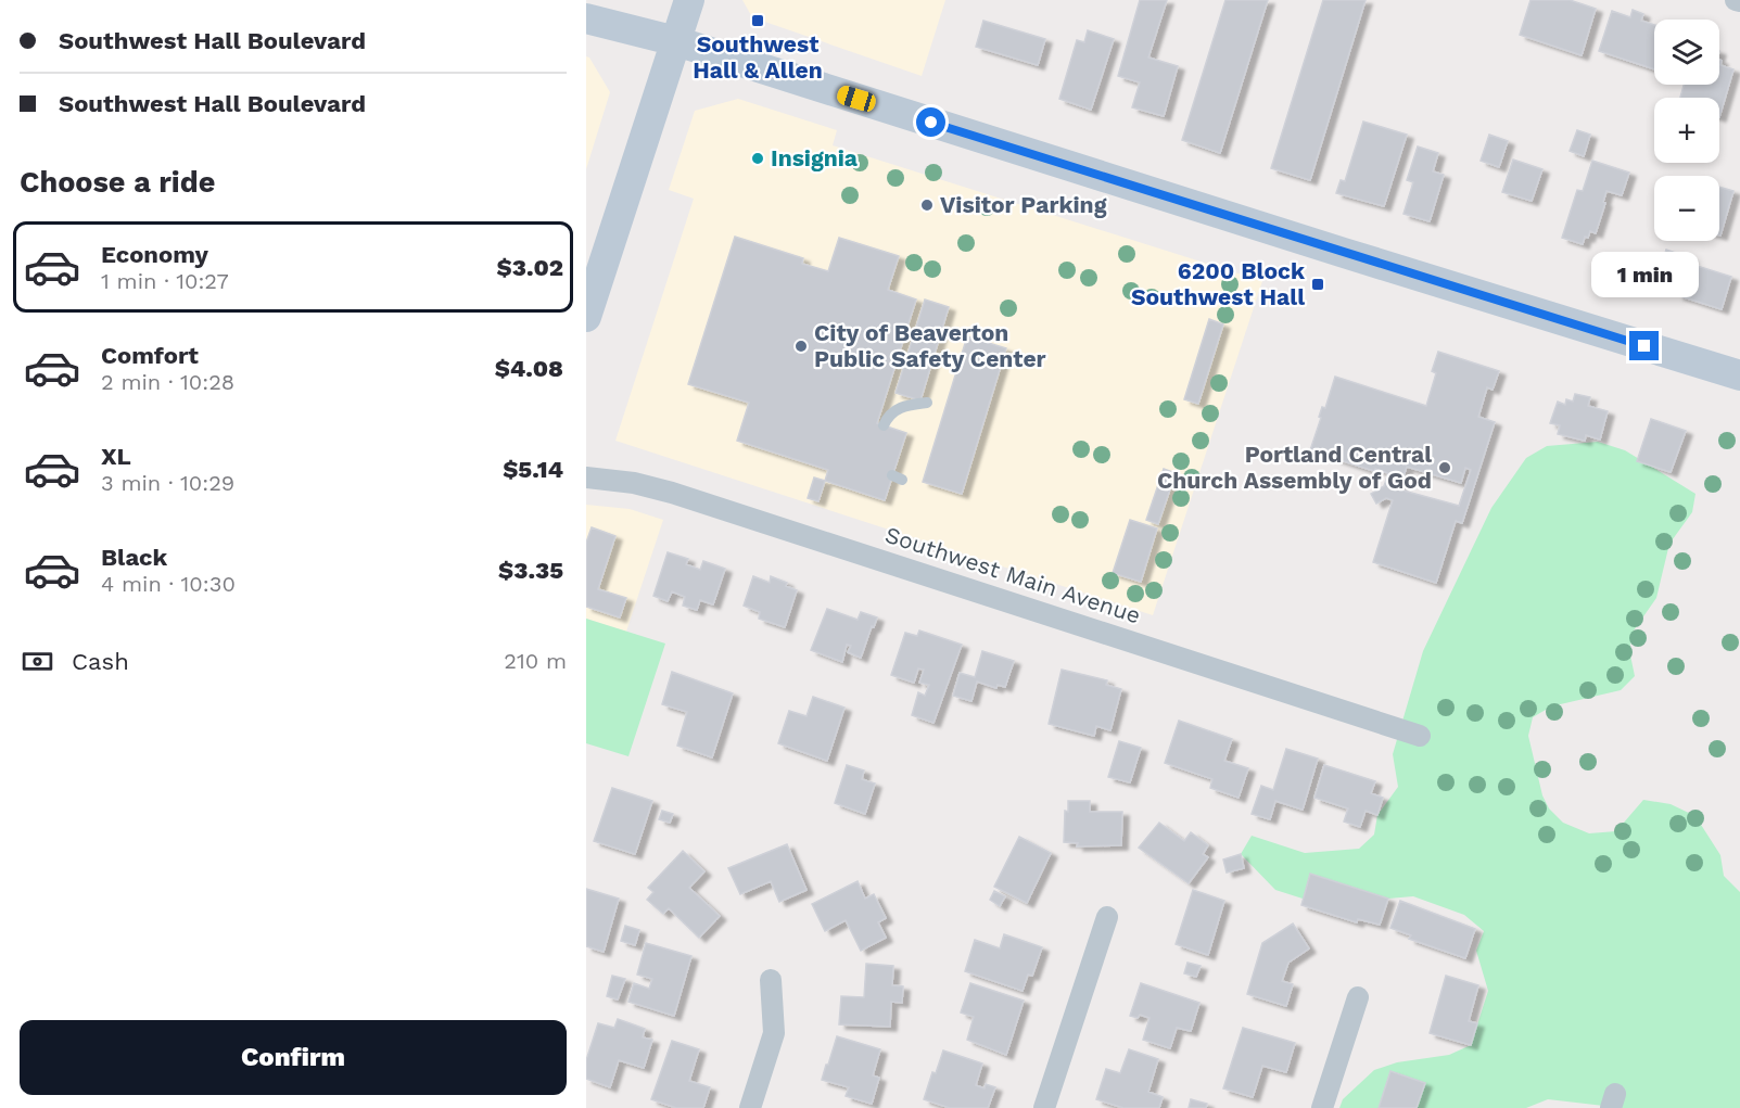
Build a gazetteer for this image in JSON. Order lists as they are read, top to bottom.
{
  "streets": {
    "street": ["Southwest Main Avenue"]
  },
  "places": {
    "transit": ["Southwest Hall & Allen", "6200 Block Southwest Hall"],
    "other": [
      "Insignia",
      "Visitor Parking",
      "City of Beaverton Public Safety Center",
      "Portland Central Church Assembly of God"
    ]
  },
  "page": {
    "banner": ["Southwest Hall Boulevard", "Southwest Hall Boulevard"],
    "map_buttons": ["+", "−"],
    "heading": "Choose a ride",
    "list": [
      {
        "name": "Economy",
        "note": "1 min · 10:27",
        "value": "$3.02"
      },
      {
        "name": "Comfort",
        "note": "2 min · 10:28",
        "value": "$4.08"
      },
      {
        "name": "XL",
        "note": "3 min · 10:29",
        "value": "$5.14"
      },
      {
        "name": "Black",
        "note": "4 min · 10:30",
        "value": "$3.35"
      }
    ],
    "bubble": "1 min",
    "pay": ["Cash", "210 m"],
    "buttons": "Confirm"
  }
}
